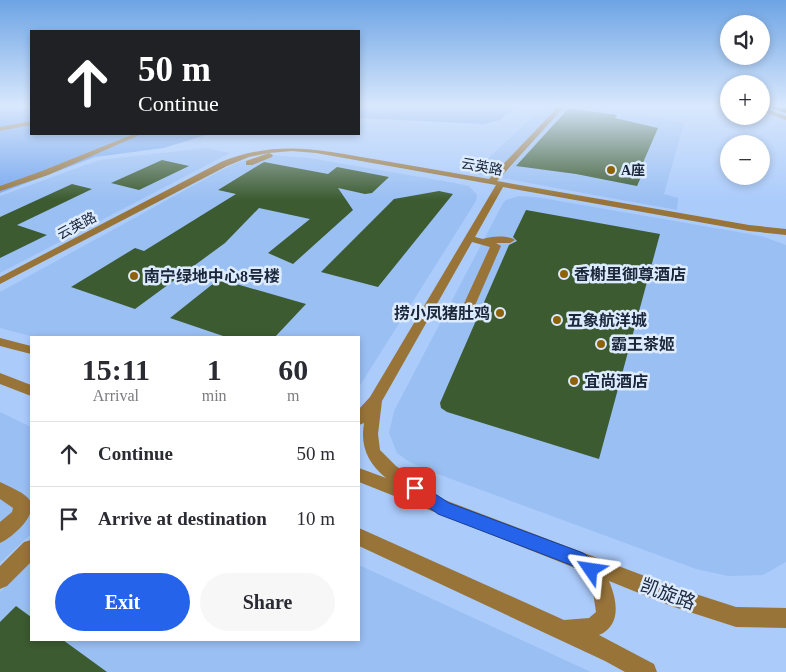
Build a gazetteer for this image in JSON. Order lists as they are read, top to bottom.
{
  "streets": {
    "street": ["云英路", "凯旋路"]
  },
  "places": [
    "A座",
    "香榭里御尊酒店",
    "南宁绿地中心8号楼",
    "捞小凤猪肚鸡",
    "五象航洋城",
    "霸王茶姬",
    "宜尚酒店"
  ],
  "page": {
    "map_buttons": ["+", "−"],
    "turn": ["50 m", "Continue"],
    "eta": [
      "15:11",
      "Arrival",
      "1",
      "min",
      "60",
      "m"
    ],
    "list": [
      {
        "name": "Continue",
        "value": "50 m"
      },
      {
        "name": "Arrive at destination",
        "value": "10 m"
      }
    ],
    "buttons": ["Exit", "Share"]
  }
}
